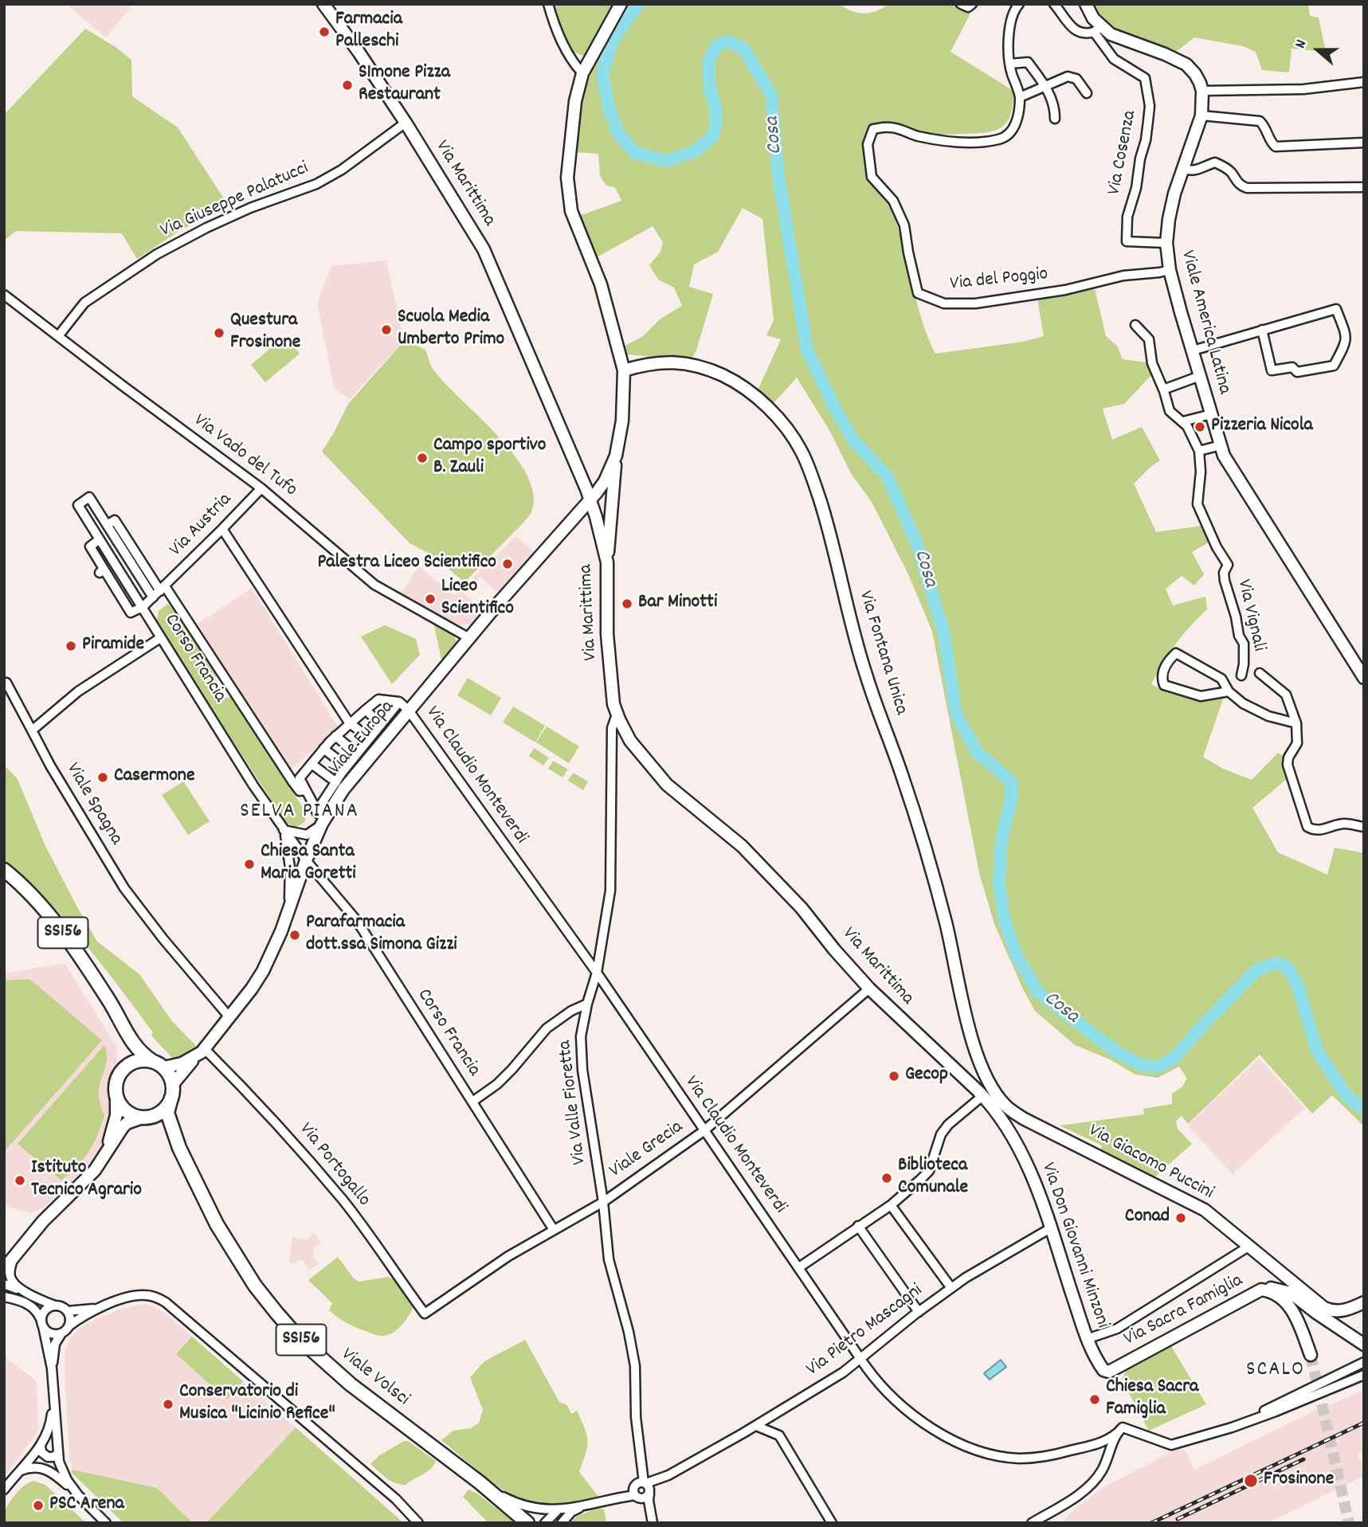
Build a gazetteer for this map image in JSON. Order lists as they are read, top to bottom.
{
  "streets": {
    "main road": [
      "Via Marittima",
      "Viale America Latina",
      "Via Fontana Unica",
      "Viale Europa",
      "SS156",
      "Via Giacomo Puccini",
      "Via Don Giovanni Minzoni",
      "Via Sacra Famiglia",
      "Viale Volsci"
    ],
    "street": [
      "Via Cosenza",
      "Via Giuseppe Palatucci",
      "Via del Poggio",
      "Via Vado del Tufo",
      "Via Austria",
      "Via Vignali",
      "Corso Francia",
      "Via Claudio Monteverdi",
      "Viale Spagna",
      "Via Valle Fioretta",
      "Viale Grecia",
      "Via Portogallo",
      "Via Pietro Mascagni"
    ]
  },
  "crossings": [
    ["Via Cosenza", "Viale America Latina"],
    ["Via Marittima", "Via Giuseppe Palatucci"],
    ["Via Marittima", "Viale Europa"],
    ["Via Marittima", "Via Valle Fioretta"],
    ["Via Marittima", "Viale Grecia"],
    ["Via Marittima", "Via Don Giovanni Minzoni"],
    ["Via Giuseppe Palatucci", "Via Vado del Tufo"],
    ["Via del Poggio", "Viale America Latina"],
    ["Via Vado del Tufo", "Via Austria"],
    ["Via Vado del Tufo", "Viale Europa"],
    ["Via Austria", "Corso Francia"],
    ["Via Fontana Unica", "Via Giacomo Puccini"],
    ["Corso Francia", "Viale Europa"],
    ["Corso Francia", "Viale Grecia"],
    ["Viale Europa", "Via Claudio Monteverdi"],
    ["Viale Europa", "Viale Spagna"],
    ["Viale Europa", "Via Portogallo"],
    ["Via Claudio Monteverdi", "Via Valle Fioretta"],
    ["Via Claudio Monteverdi", "Viale Grecia"],
    ["Via Claudio Monteverdi", "Via Pietro Mascagni"],
    ["SS156", "Viale Volsci"],
    ["Via Valle Fioretta", "Viale Grecia"],
    ["Via Valle Fioretta", "Via Pietro Mascagni"],
    ["Viale Grecia", "Via Portogallo"],
    ["Via Don Giovanni Minzoni", "Via Sacra Famiglia"],
    ["Via Don Giovanni Minzoni", "Via Pietro Mascagni"],
    ["Via Pietro Mascagni", "Viale Volsci"]
  ],
  "districts": ["SELVA PIANA", "SCALO"],
  "water": ["Cosa"],
  "places": [
    "Farmacia Palleschi",
    "S1mone Pizza Restaurant",
    "Scuola Media Umberto Primo",
    "Questura Frosinone",
    "Pizzeria Nicola",
    "Campo sportivo B. Zauli",
    "Palestra Liceo Scientifico",
    "Liceo Scientifico",
    "Bar Minotti",
    "Piramide",
    "Casermone",
    "Chiesa Santa Maria Goretti",
    "Parafarmacia dott.ssa Simona Gizzi",
    "Gecop",
    "Biblioteca Comunale",
    "Istituto Tecnico Agrario",
    "Conad",
    "Chiesa Sacra Famiglia",
    "Conservatorio di Musica \"Licinio Refice\"",
    "Frosinone",
    "PSC Arena"
  ],
  "north": "left"
}
